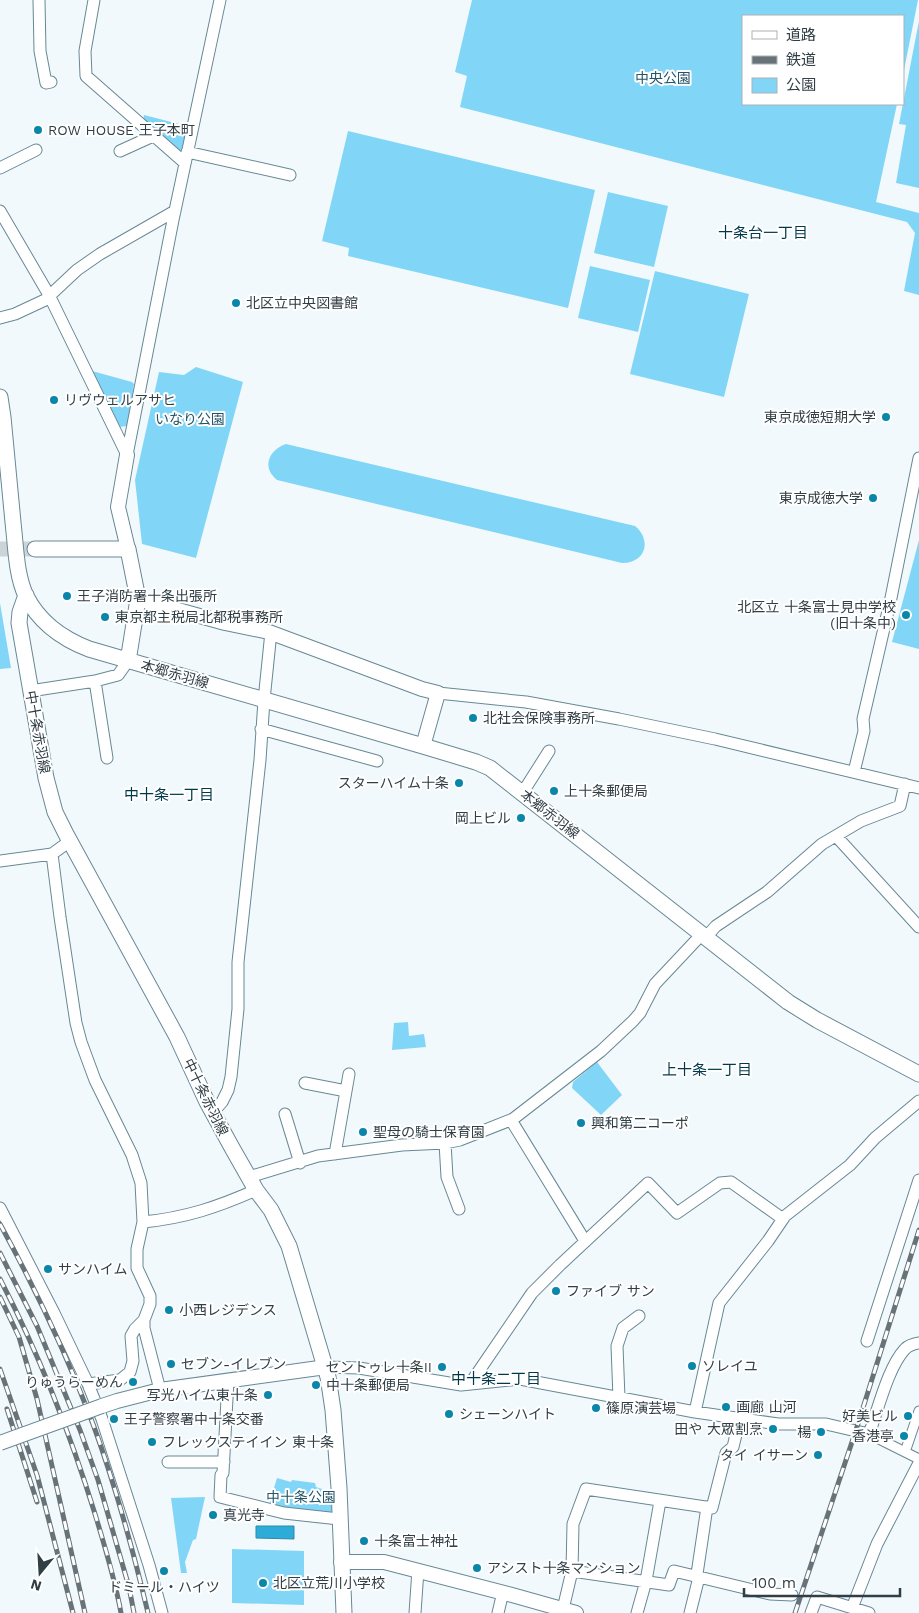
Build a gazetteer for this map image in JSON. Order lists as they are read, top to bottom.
{
  "streets": {
    "main road": ["本郷赤羽線", "中十条赤羽線"]
  },
  "crossings": [
    ["本郷赤羽線", "中十条赤羽線"]
  ],
  "districts": [
    "十条台一丁目",
    "中十条一丁目",
    "上十条一丁目",
    "中十条二丁目"
  ],
  "parks": ["中央公園", "いなり公園", "中十条公園"],
  "places": [
    "ROW HOUSE 王子本町",
    "北区立中央図書館",
    "リヴウェルアサヒ",
    "東京成徳短期大学",
    "東京成徳大学",
    "王子消防署十条出張所",
    "北区立 十条富士見中学校 (旧十条中)",
    "東京都主税局北都税事務所",
    "北社会保険事務所",
    "スターハイム十条",
    "上十条郵便局",
    "岡上ビル",
    "興和第二コーポ",
    "聖母の騎士保育園",
    "サンハイム",
    "ファイブ サン",
    "小西レジデンス",
    "セブン-イレブン",
    "ソレイユ",
    "セントゥレ十条II",
    "りゅうらーめん",
    "中十条郵便局",
    "写光ハイム東十条",
    "画廊 山河",
    "篠原演芸場",
    "シェーンハイト",
    "好美ビル",
    "王子警察署中十条交番",
    "田や 大眾割烹",
    "楊",
    "香港亭",
    "フレックステイイン 東十条",
    "タイ イサーン",
    "真光寺",
    "十条富士神社",
    "アシスト十条マンション",
    "ドミール・ハイツ",
    "北区立荒川小学校"
  ],
  "legend": ["道路", "鉄道", "公園"],
  "scale_bar": "100 m",
  "north": "bottom"
}
